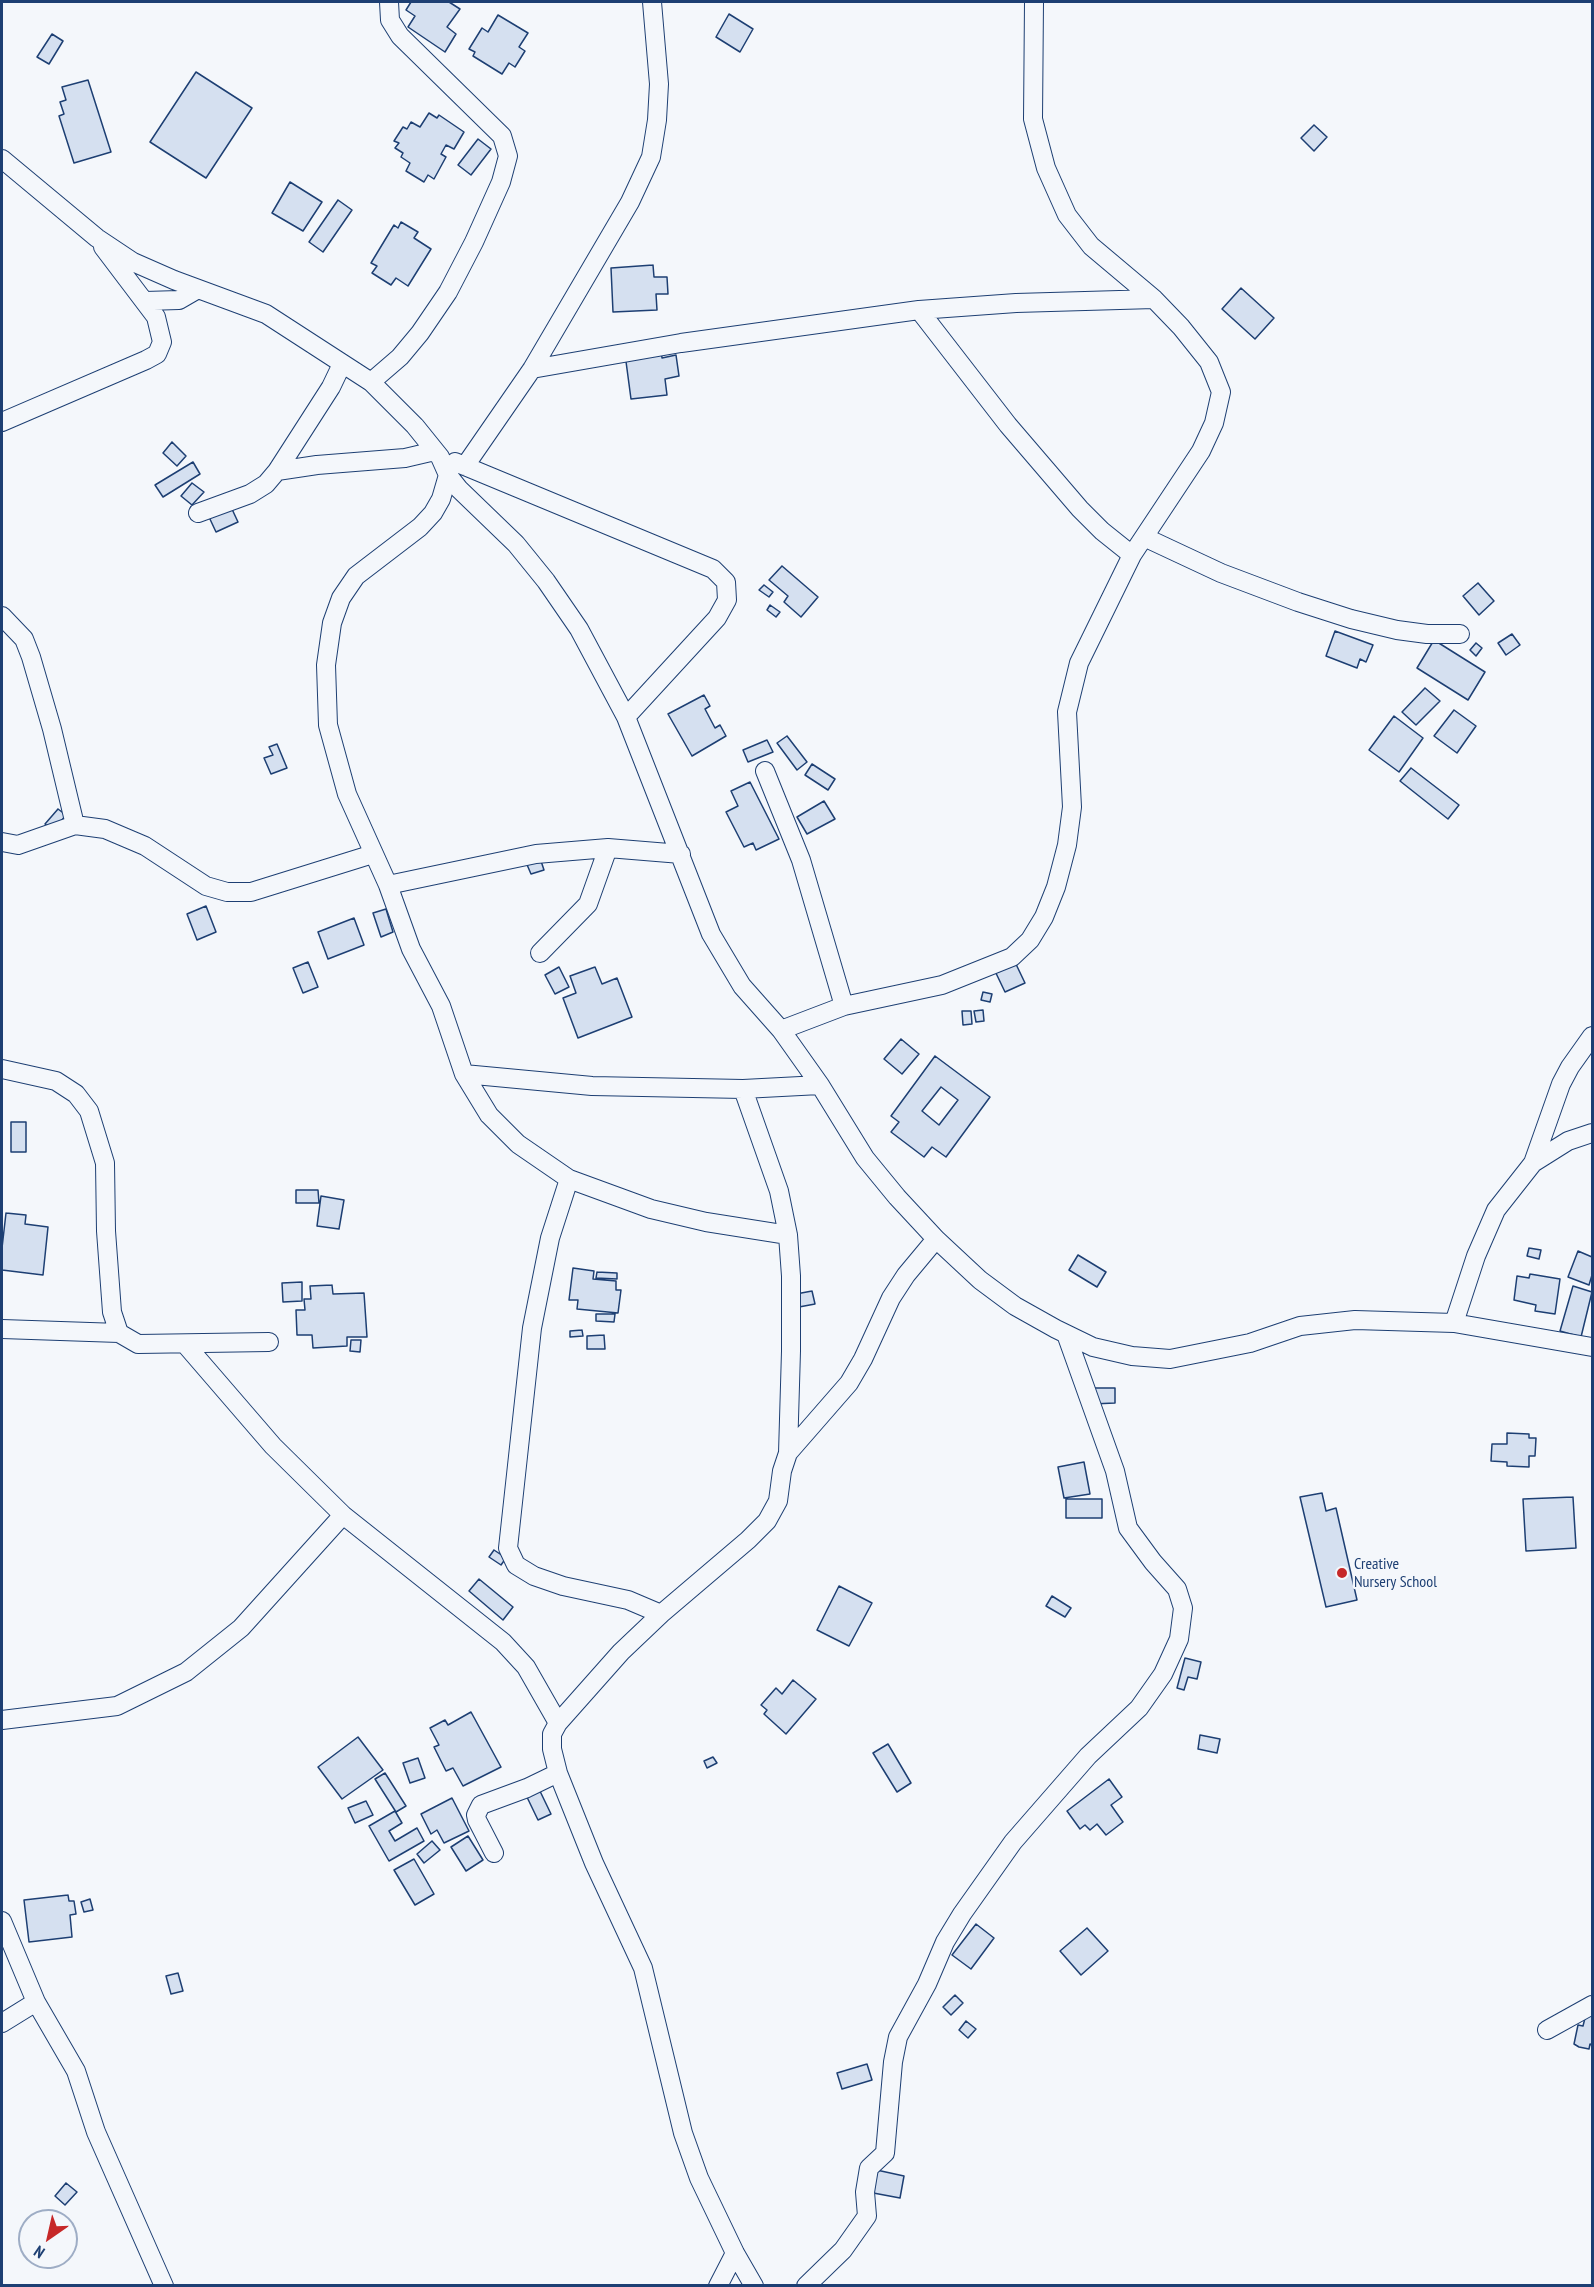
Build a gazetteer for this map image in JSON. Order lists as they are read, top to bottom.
{
  "places": ["Creative Nursery School"],
  "north": "bottom left"
}
